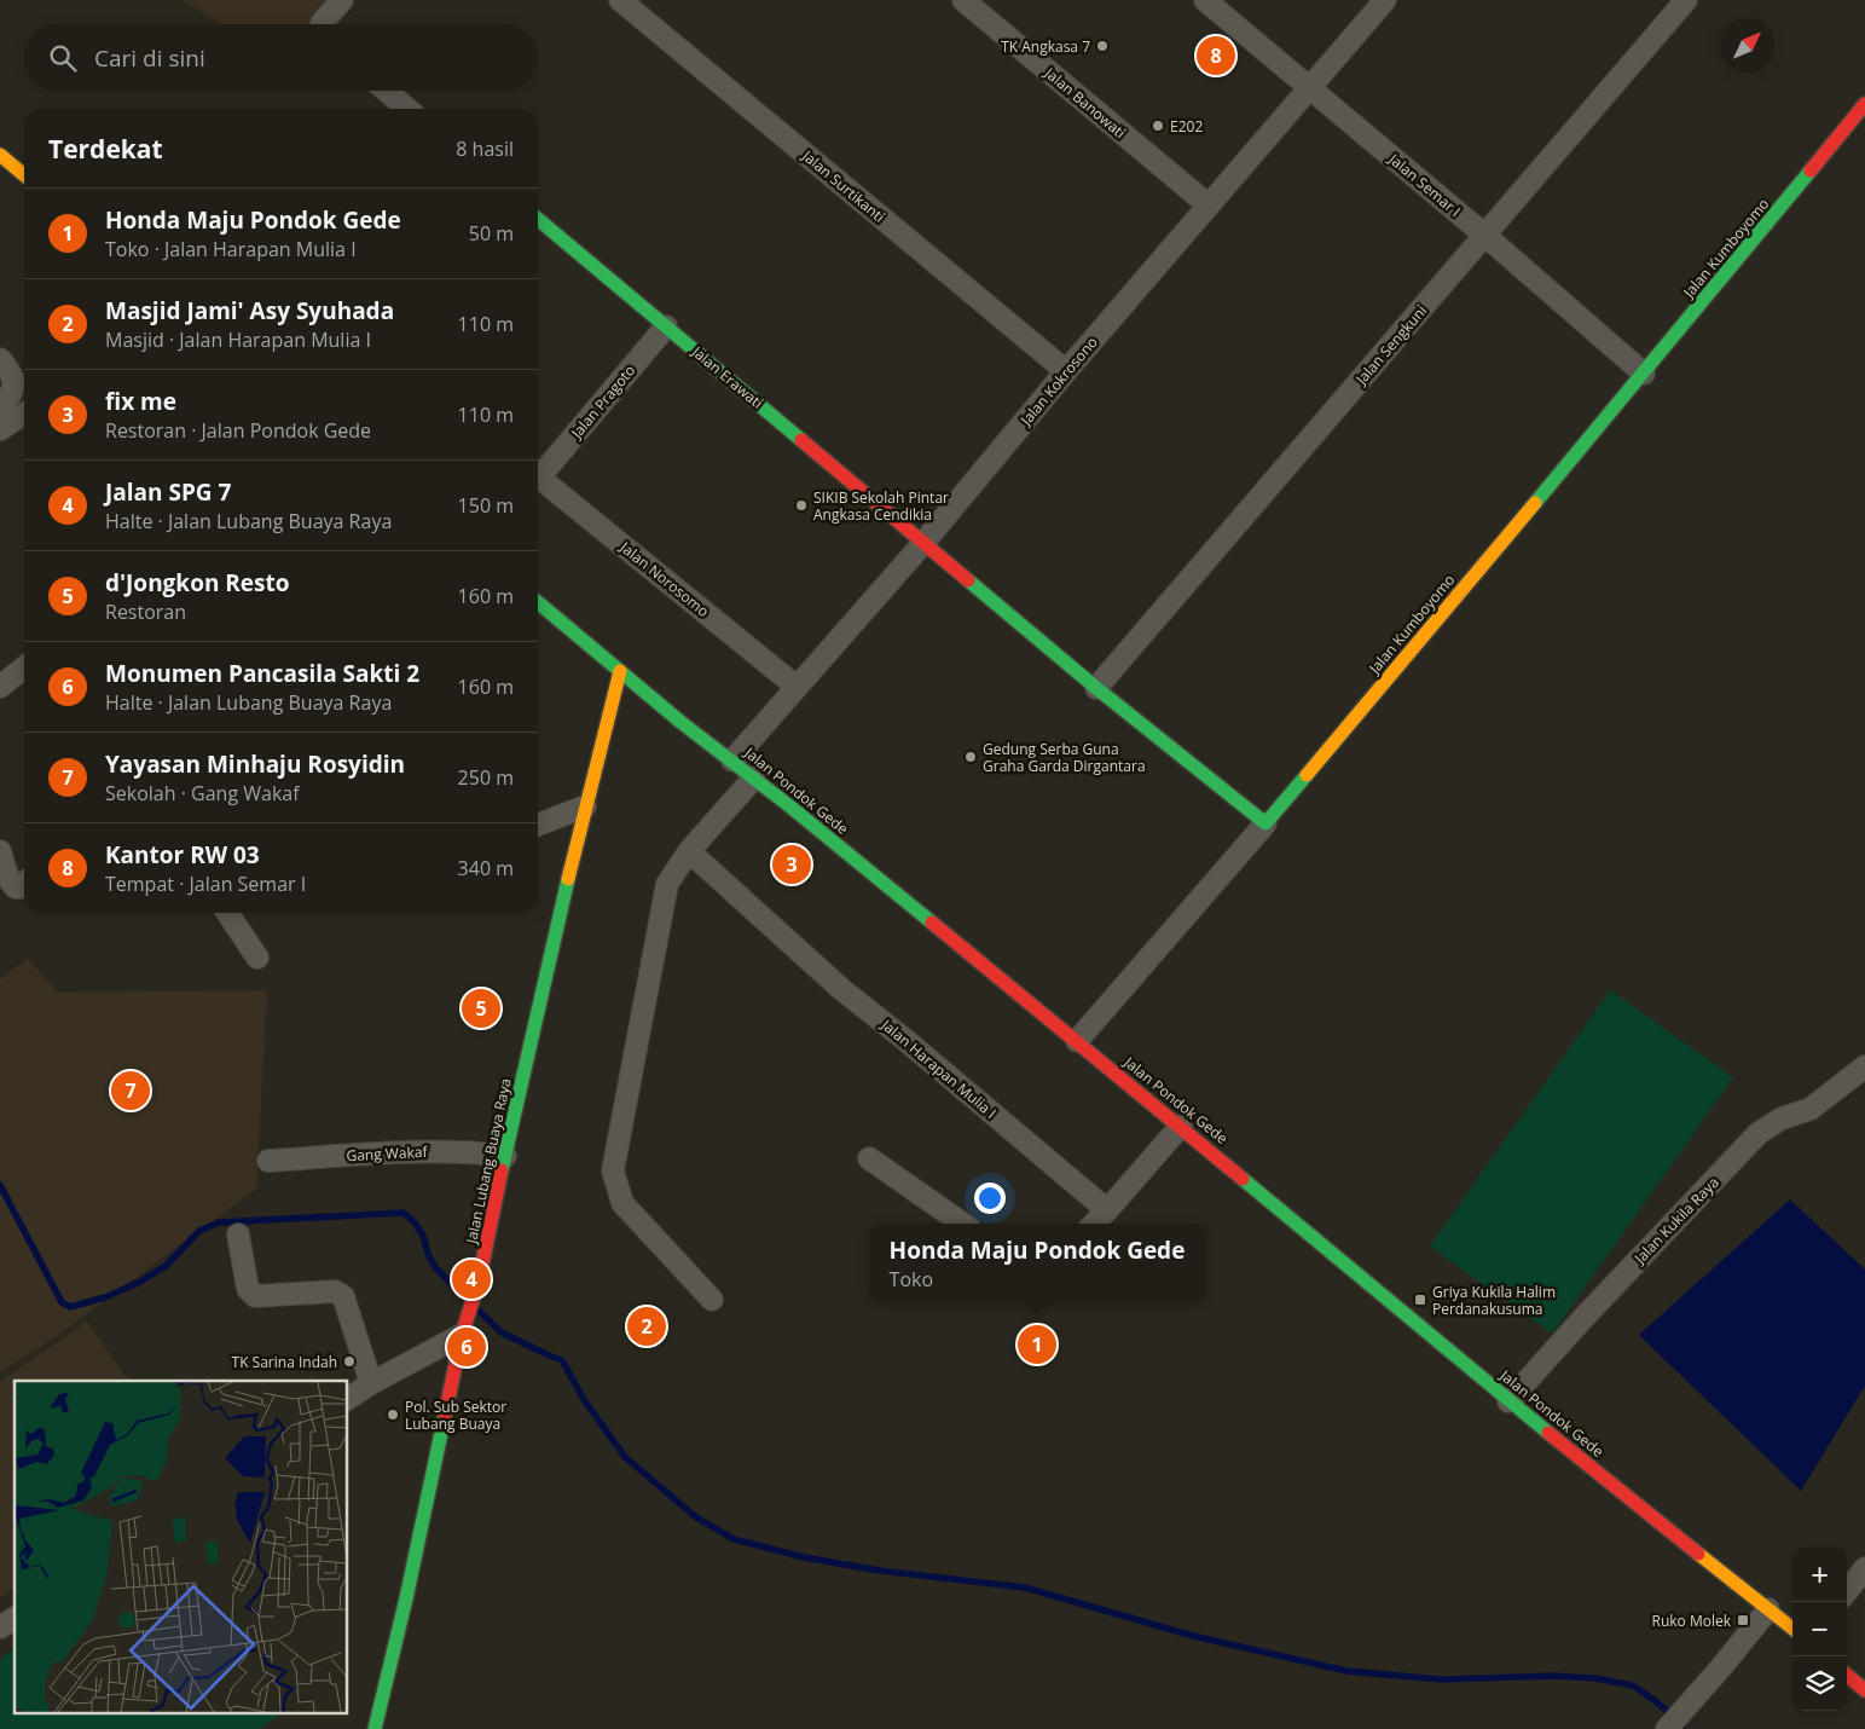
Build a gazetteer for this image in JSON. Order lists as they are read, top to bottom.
{
  "streets": {
    "main road": [
      "Jalan Kumboyomo",
      "Jalan Erawati",
      "Jalan Pondok Gede",
      "Jalan Lubang Buaya Raya"
    ],
    "street": [
      "Jalan Banowati",
      "Jalan Semar I",
      "Jalan Surtikanti",
      "Jalan Sengkuni",
      "Jalan Kokrosono",
      "Jalan Pragoto",
      "Jalan Norosomo",
      "Jalan Harapan Mulia I",
      "Gang Wakaf",
      "Jalan Kukila Raya"
    ]
  },
  "crossings": [
    ["Jalan Banowati", "Jalan Kokrosono"],
    ["Jalan Semar I", "Jalan Kumboyomo"],
    ["Jalan Semar I", "Jalan Sengkuni"],
    ["Jalan Semar I", "Jalan Kokrosono"],
    ["Jalan Surtikanti", "Jalan Kokrosono"],
    ["Jalan Erawati", "Jalan Kokrosono"],
    ["Jalan Erawati", "Jalan Pragoto"],
    ["Jalan Kokrosono", "Jalan Norosomo"],
    ["Jalan Kokrosono", "Jalan Pondok Gede"],
    ["Jalan Pondok Gede", "Jalan Lubang Buaya Raya"],
    ["Jalan Pondok Gede", "Jalan Kukila Raya"],
    ["Gang Wakaf", "Jalan Lubang Buaya Raya"]
  ],
  "places": {
    "other": [
      "TK Angkasa 7",
      "E202",
      "SIKIB Sekolah Pintar Angkasa Cendikia",
      "Gedung Serba Guna Graha Garda Dirgantara",
      "TK Sarina Indah",
      "Pol. Sub Sektor Lubang Buaya"
    ],
    "transit": ["Griya Kukila Halim Perdanakusuma", "Ruko Molek"]
  },
  "north": "top right",
  "page": {
    "search": "Cari di sini",
    "pins": [
      "8",
      "3",
      "5",
      "7",
      "4",
      "2",
      "1",
      "6"
    ],
    "heading": ["Terdekat", "8 hasil"],
    "list": [
      {
        "mark": "1",
        "name": "Honda Maju Pondok Gede",
        "note": "Toko · Jalan Harapan Mulia I",
        "value": "50 m"
      },
      {
        "mark": "2",
        "name": "Masjid Jami' Asy Syuhada",
        "note": "Masjid · Jalan Harapan Mulia I",
        "value": "110 m"
      },
      {
        "mark": "3",
        "name": "fix me",
        "note": "Restoran · Jalan Pondok Gede",
        "value": "110 m"
      },
      {
        "mark": "4",
        "name": "Jalan SPG 7",
        "note": "Halte · Jalan Lubang Buaya Raya",
        "value": "150 m"
      },
      {
        "mark": "5",
        "name": "d'Jongkon Resto",
        "note": "Restoran",
        "value": "160 m"
      },
      {
        "mark": "6",
        "name": "Monumen Pancasila Sakti 2",
        "note": "Halte · Jalan Lubang Buaya Raya",
        "value": "160 m"
      },
      {
        "mark": "7",
        "name": "Yayasan Minhaju Rosyidin",
        "note": "Sekolah · Gang Wakaf",
        "value": "250 m"
      },
      {
        "mark": "8",
        "name": "Kantor RW 03",
        "note": "Tempat · Jalan Semar I",
        "value": "340 m"
      }
    ],
    "popup": ["Honda Maju Pondok Gede", "Toko"],
    "map_buttons": ["+", "−"]
  }
}
